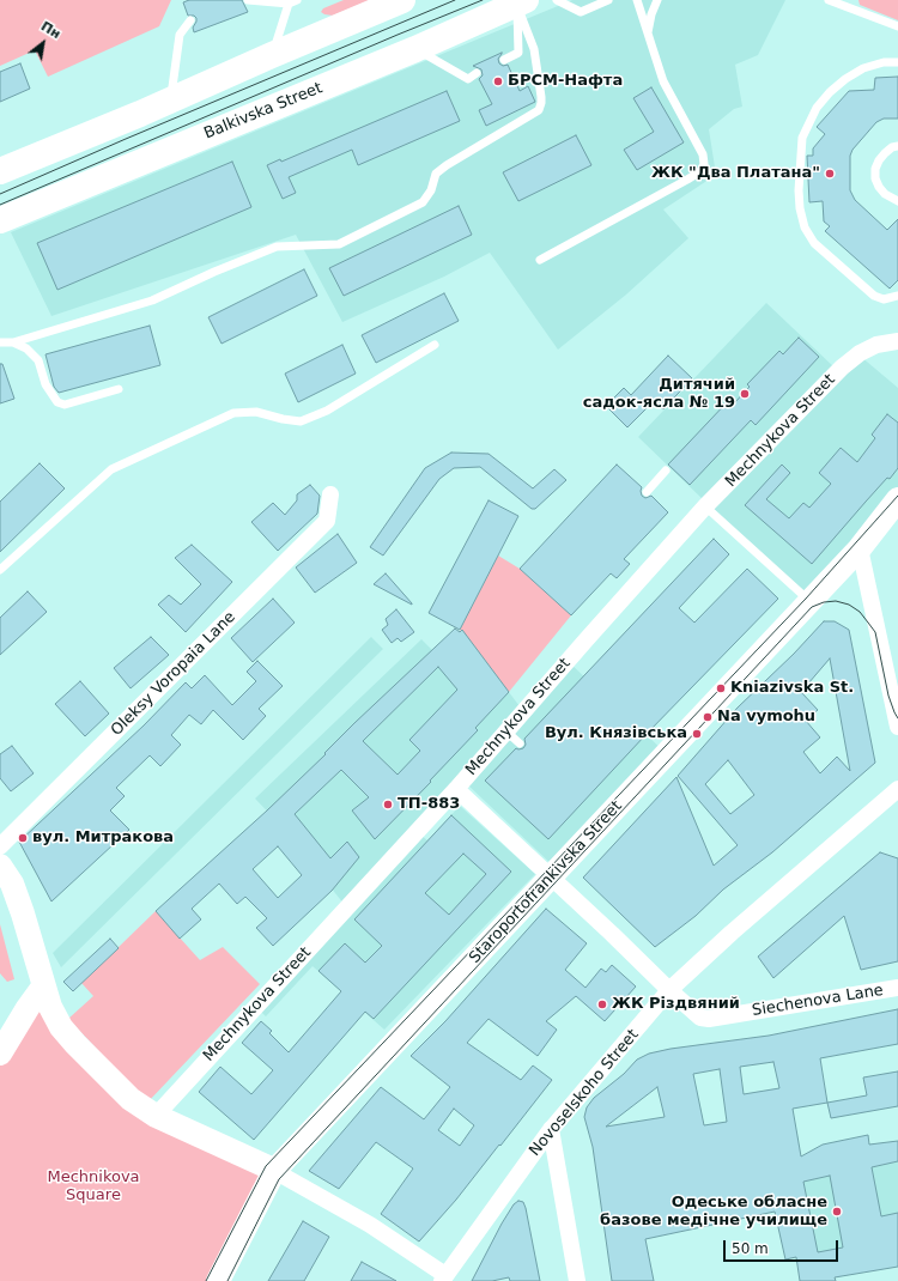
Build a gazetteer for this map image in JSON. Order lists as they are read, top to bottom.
{
  "streets": {
    "main road": ["Balkivska Street", "Staroportofrankivska Street"],
    "street": [
      "Mechnykova Street",
      "Oleksy Voropaia Lane",
      "Siechenova Lane",
      "Novoselskoho Street"
    ]
  },
  "crossings": [
    ["Mechnykova Street", "Siechenova Lane"],
    ["Staroportofrankivska Street", "Siechenova Lane"],
    ["Siechenova Lane", "Novoselskoho Street"]
  ],
  "parks": ["Mechnikova Square"],
  "places": [
    "БРСМ-Нафта",
    "ЖК \"Два Платана\"",
    "Дитячий садок-ясла № 19",
    "Kniazivska St.",
    "Na vymohu",
    "Вул. Князівська",
    "ТП-883",
    "вул. Митракова",
    "ЖК Різдвяний",
    "Одеське обласне базове медічне училище"
  ],
  "scale_bar": "50 m",
  "north": "top right"
}
